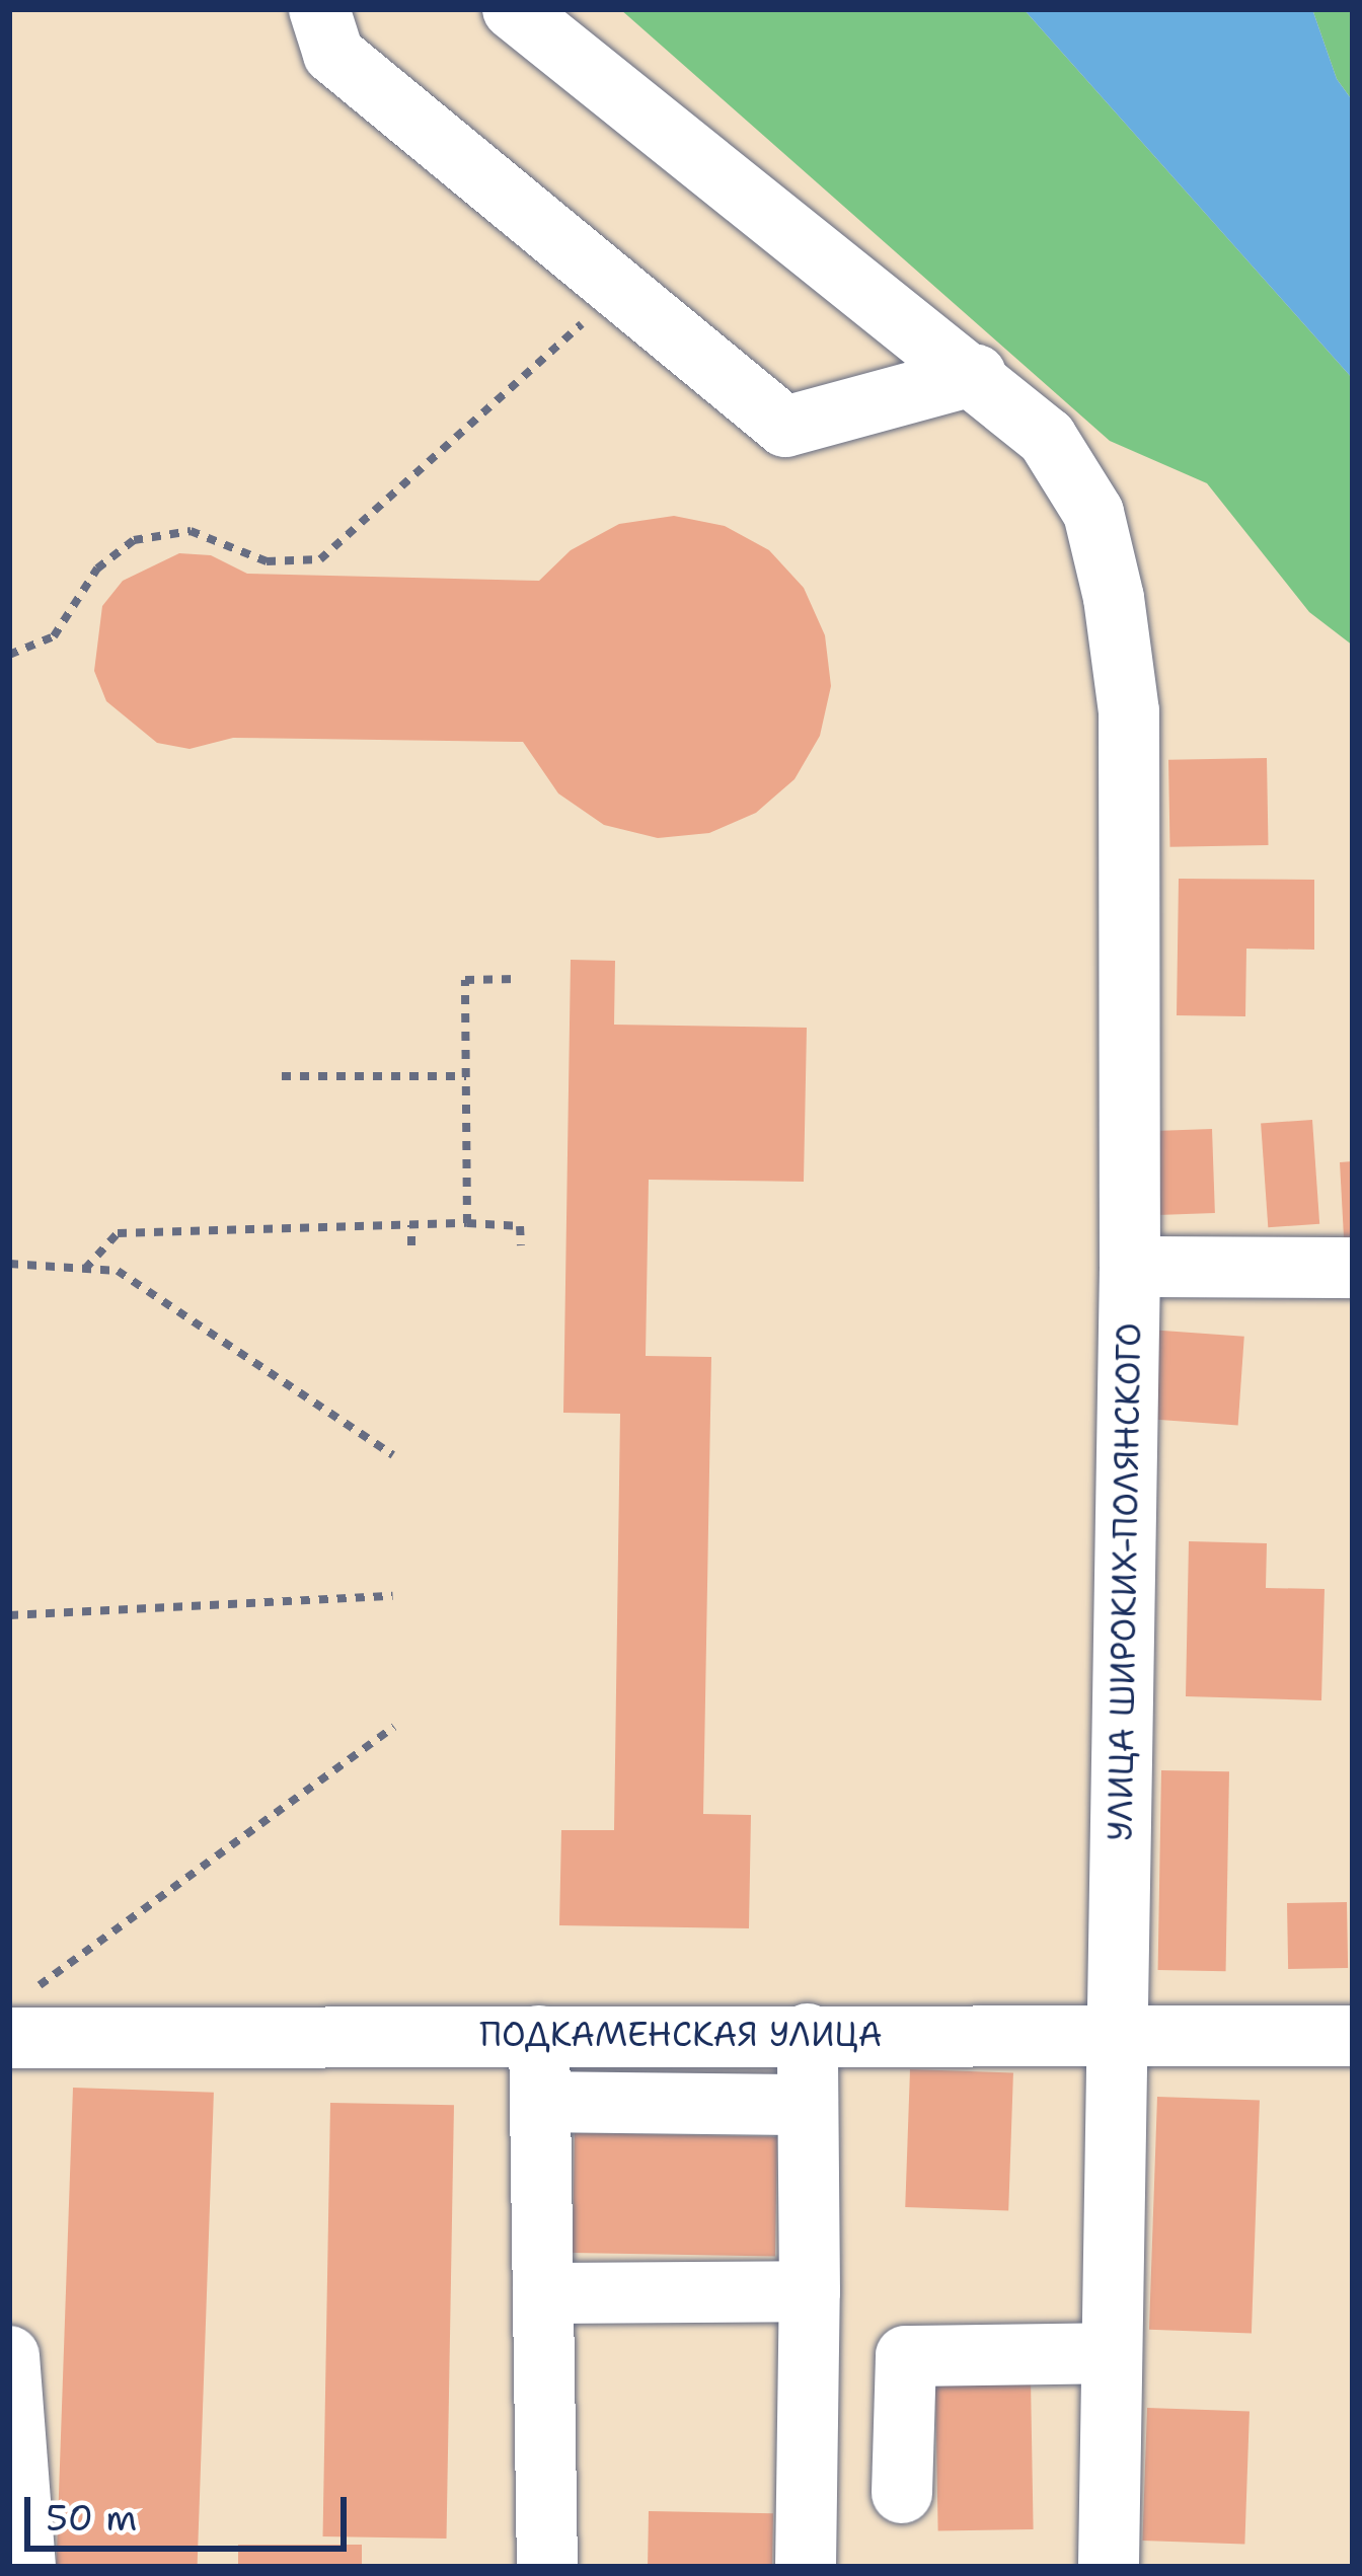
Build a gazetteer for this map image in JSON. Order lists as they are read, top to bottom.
{
  "streets": {
    "street": ["УЛИЦА ШИРОКИХ-ПОЛЯНСКОГО", "ПОДКАМЕНСКАЯ УЛИЦА"]
  },
  "crossings": [
    ["УЛИЦА ШИРОКИХ-ПОЛЯНСКОГО", "ПОДКАМЕНСКАЯ УЛИЦА"]
  ],
  "scale_bar": "50 m"
}
